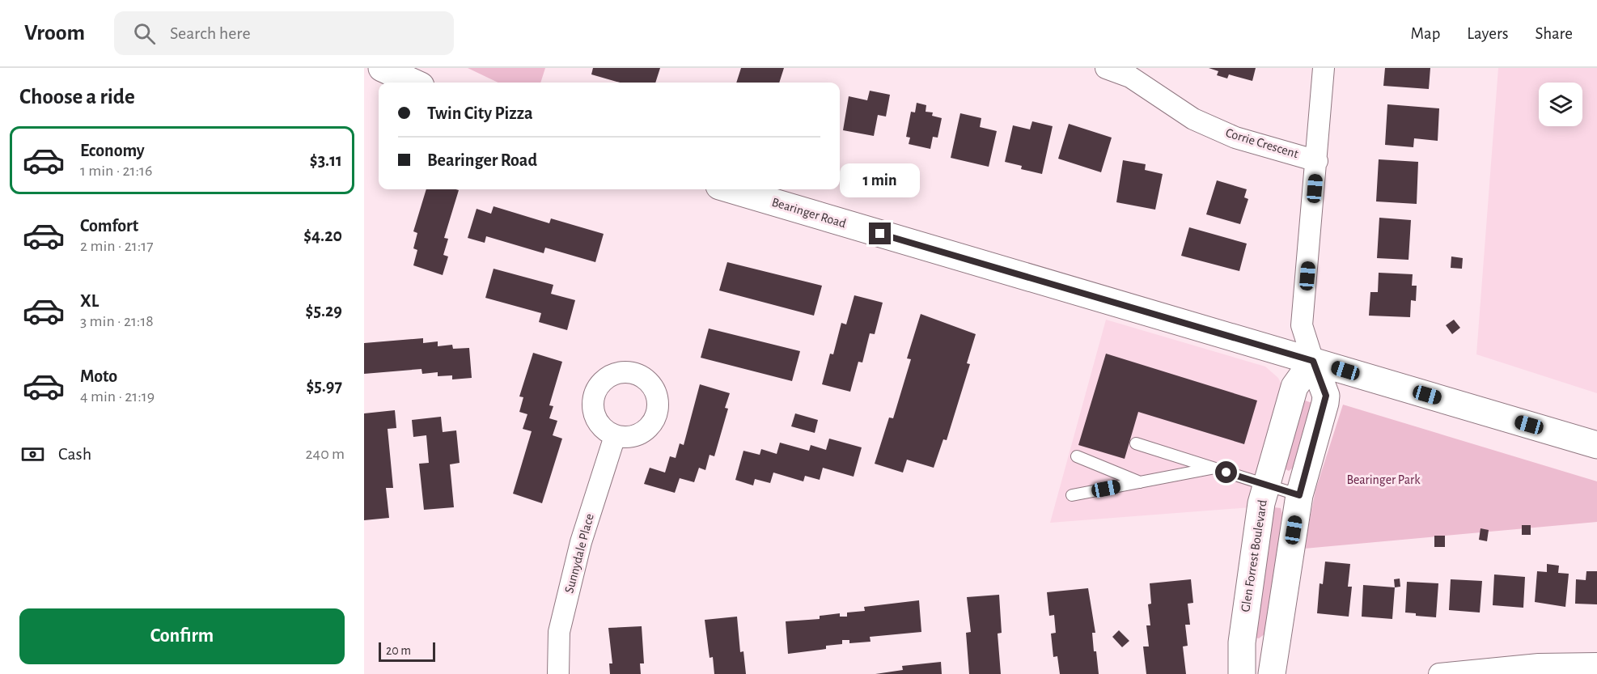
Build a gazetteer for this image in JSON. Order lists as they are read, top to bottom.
{
  "streets": {
    "street": [
      "Corrie Crescent",
      "Bearinger Road",
      "Sunnydale Place",
      "Glen Forrest Boulevard"
    ]
  },
  "crossings": [
    ["Corrie Crescent", "Bearinger Road"],
    ["Corrie Crescent", "Glen Forrest Boulevard"],
    ["Bearinger Road", "Glen Forrest Boulevard"]
  ],
  "parks": ["Bearinger Park"],
  "scale_bar": "20 m",
  "page": {
    "header": "Vroom",
    "search": "Search here",
    "nav": ["Map", "Layers", "Share"],
    "heading": "Choose a ride",
    "banner": ["Twin City Pizza", "Bearinger Road"],
    "list": [
      {
        "name": "Economy",
        "note": "1 min · 21:16",
        "value": "$3.11"
      },
      {
        "name": "Comfort",
        "note": "2 min · 21:17",
        "value": "$4.20"
      },
      {
        "name": "XL",
        "note": "3 min · 21:18",
        "value": "$5.29"
      },
      {
        "name": "Moto",
        "note": "4 min · 21:19",
        "value": "$5.97"
      }
    ],
    "bubble": "1 min",
    "pay": ["Cash", "240 m"],
    "buttons": "Confirm",
    "scale": "20 m"
  }
}
